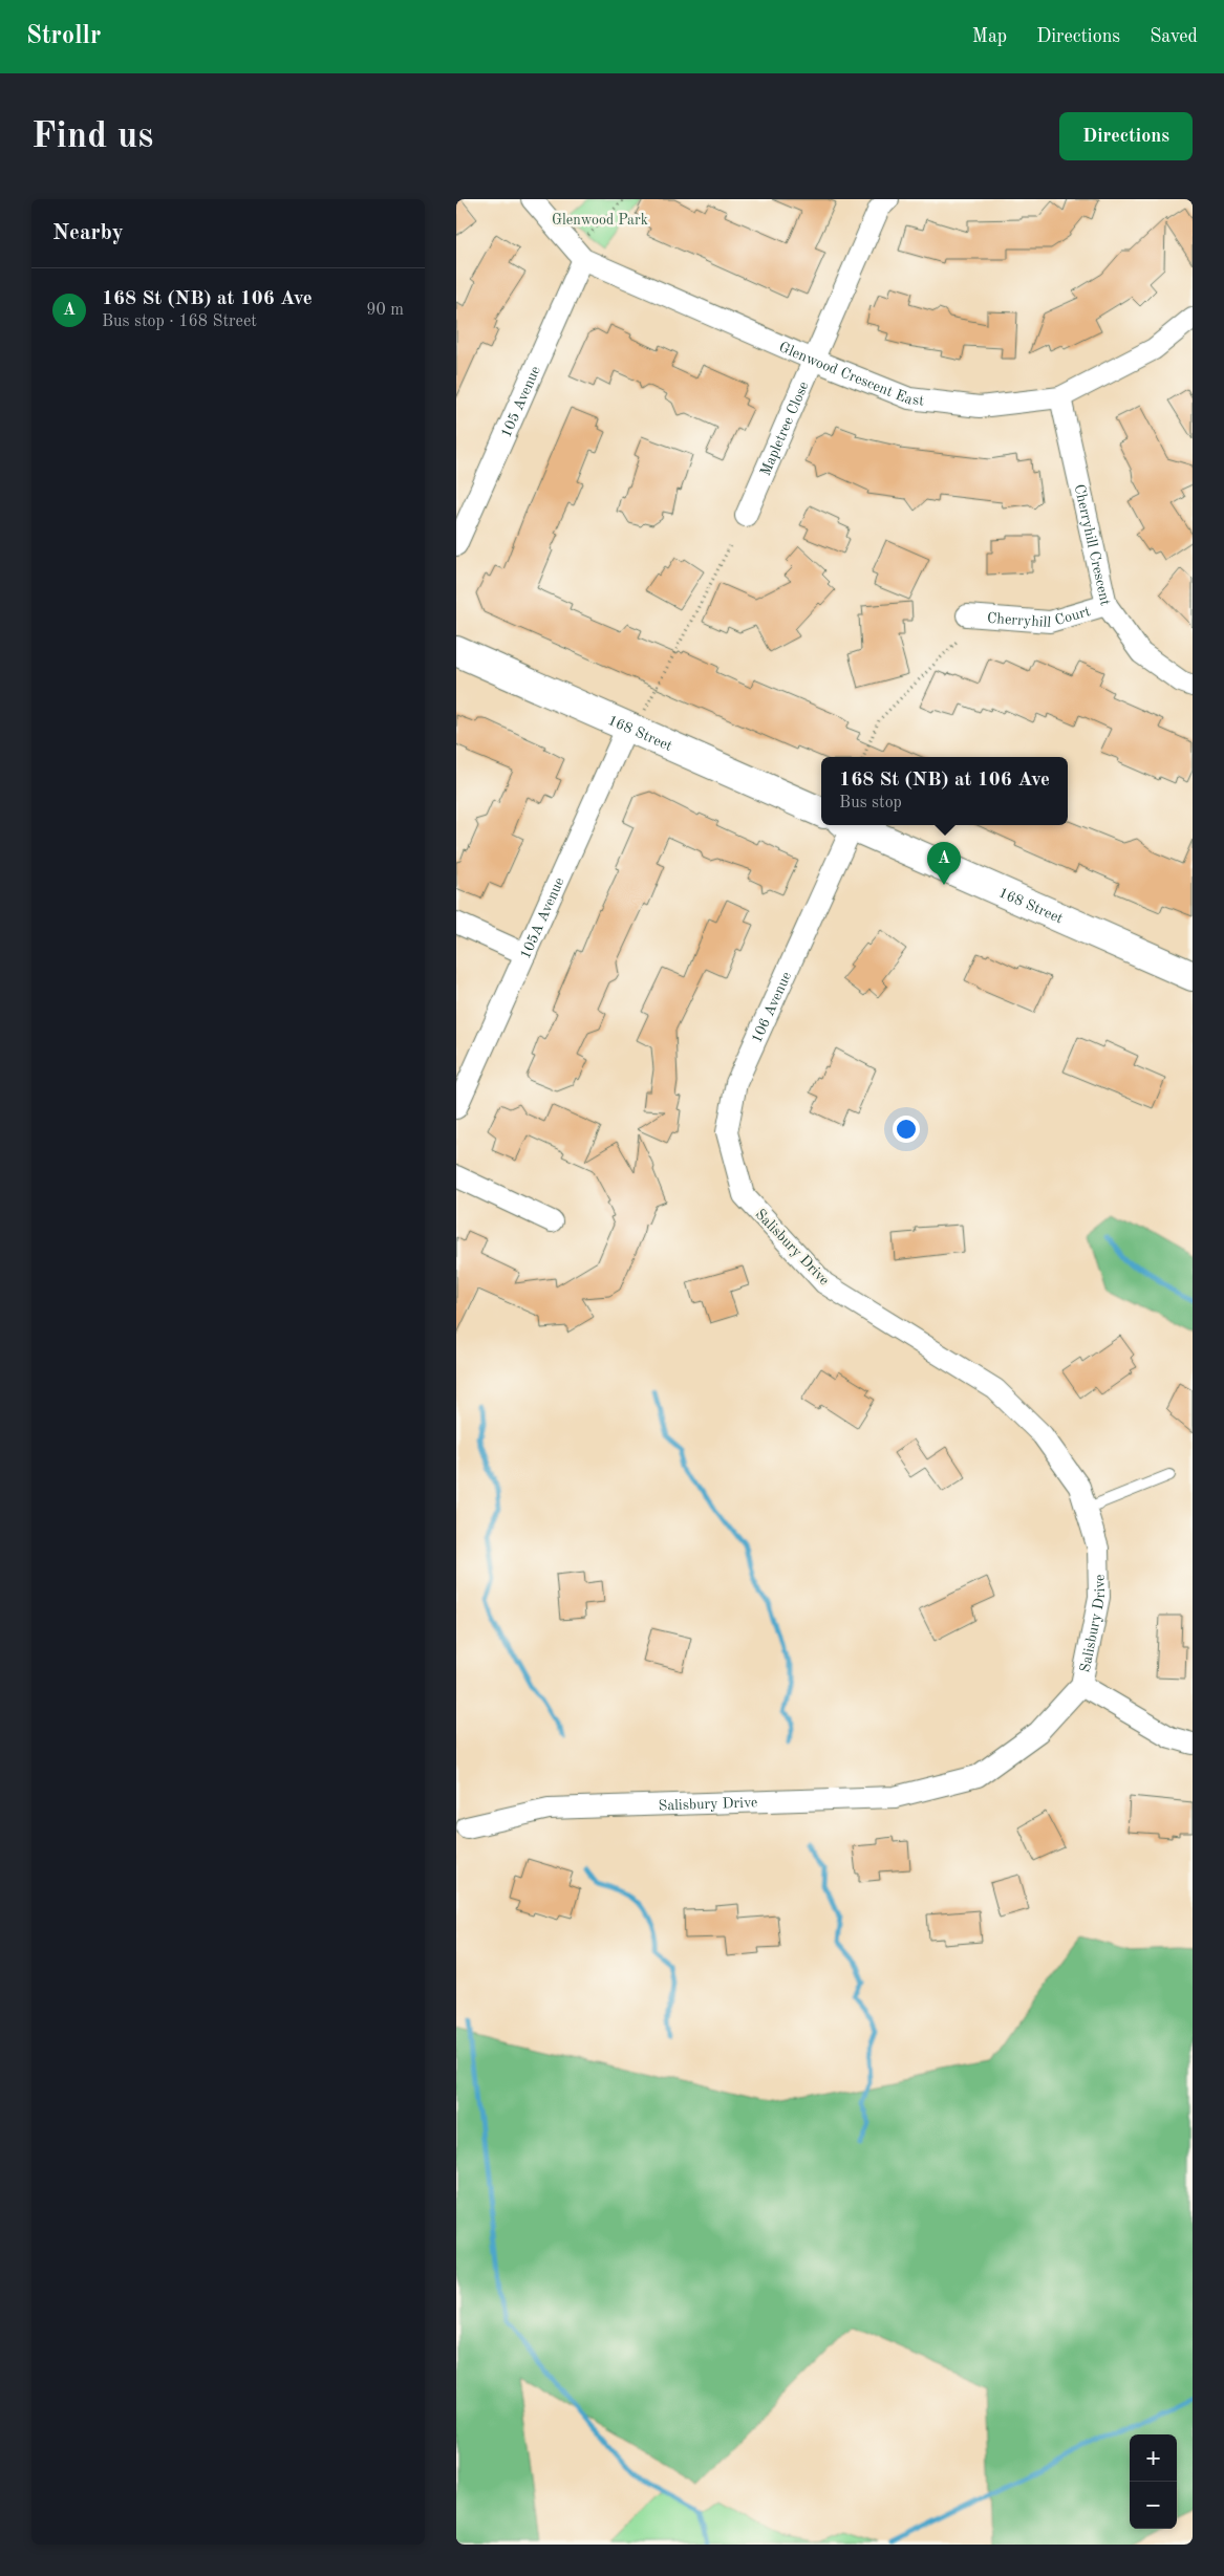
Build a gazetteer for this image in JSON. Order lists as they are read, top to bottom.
{
  "streets": {
    "street": [
      "Glenwood Crescent East",
      "105 Avenue",
      "Mapletree Close",
      "Cherryhill Crescent",
      "Cherryhill Court",
      "168 Street",
      "105A Avenue",
      "106 Avenue",
      "Salisbury Drive"
    ]
  },
  "crossings": [
    ["Glenwood Crescent East", "105 Avenue"],
    ["Glenwood Crescent East", "Mapletree Close"],
    ["Glenwood Crescent East", "Cherryhill Crescent"],
    ["Cherryhill Crescent", "Cherryhill Court"],
    ["168 Street", "105A Avenue"],
    ["106 Avenue", "Salisbury Drive"]
  ],
  "parks": ["Glenwood Park"],
  "page": {
    "header": "Strollr",
    "nav": ["Map", "Directions", "Saved"],
    "buttons": "Directions",
    "title": "Find us",
    "heading": "Nearby",
    "list": [
      {
        "mark": "A",
        "name": "168 St (NB) at 106 Ave",
        "note": "Bus stop · 168 Street",
        "value": "90 m"
      }
    ],
    "popup": ["168 St (NB) at 106 Ave", "Bus stop"],
    "pins": "A",
    "map_buttons": ["+", "−"]
  }
}
